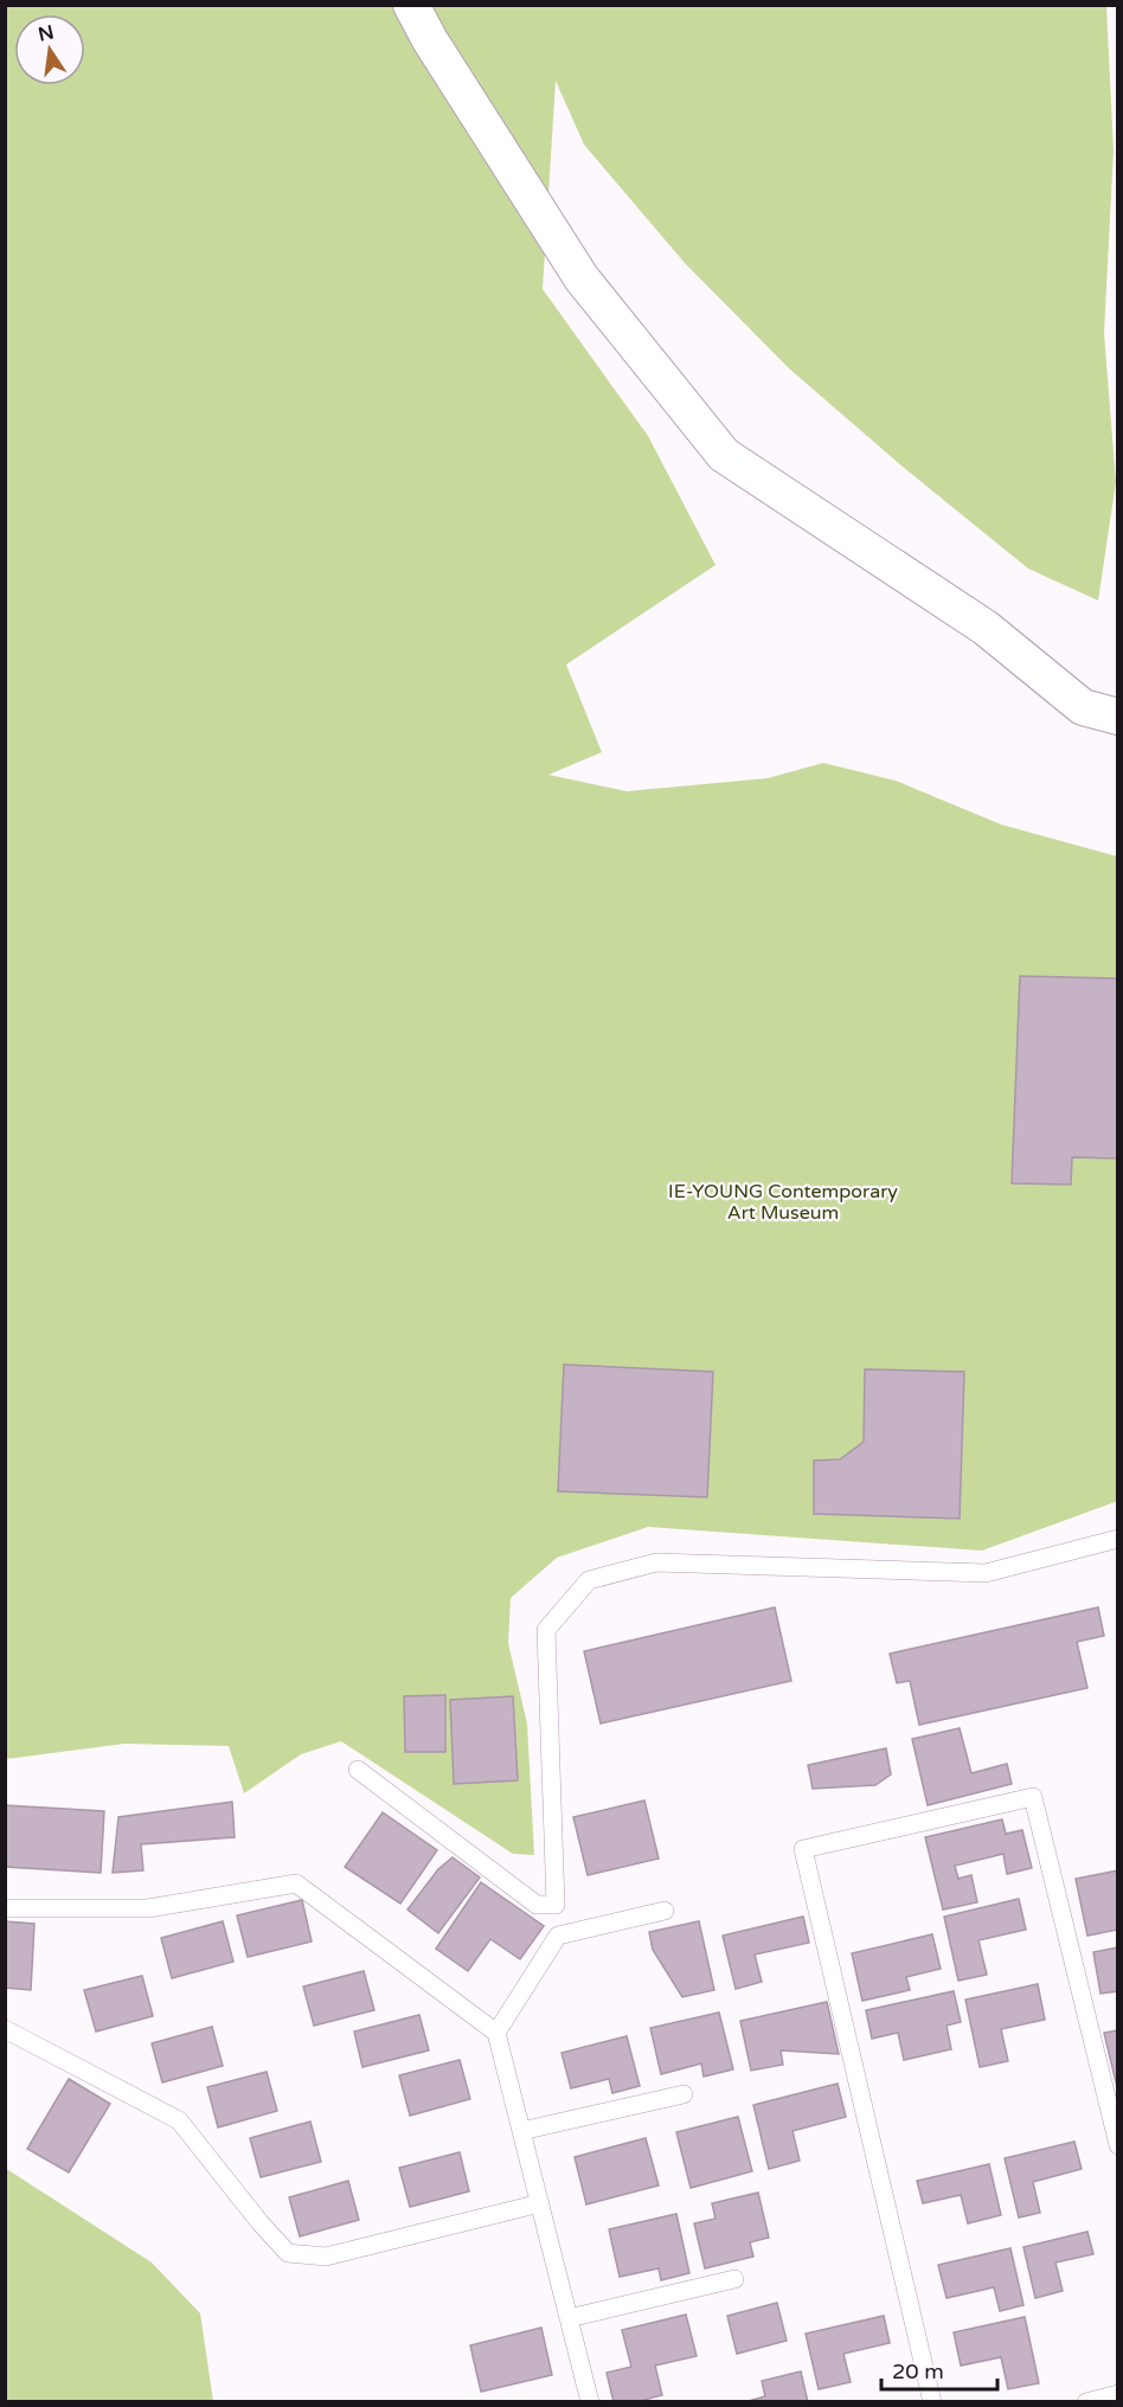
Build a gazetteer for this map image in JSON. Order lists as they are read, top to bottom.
{
  "parks": ["IE-YOUNG Contemporary Art Museum"],
  "scale_bar": "20 m",
  "north": "top"
}
